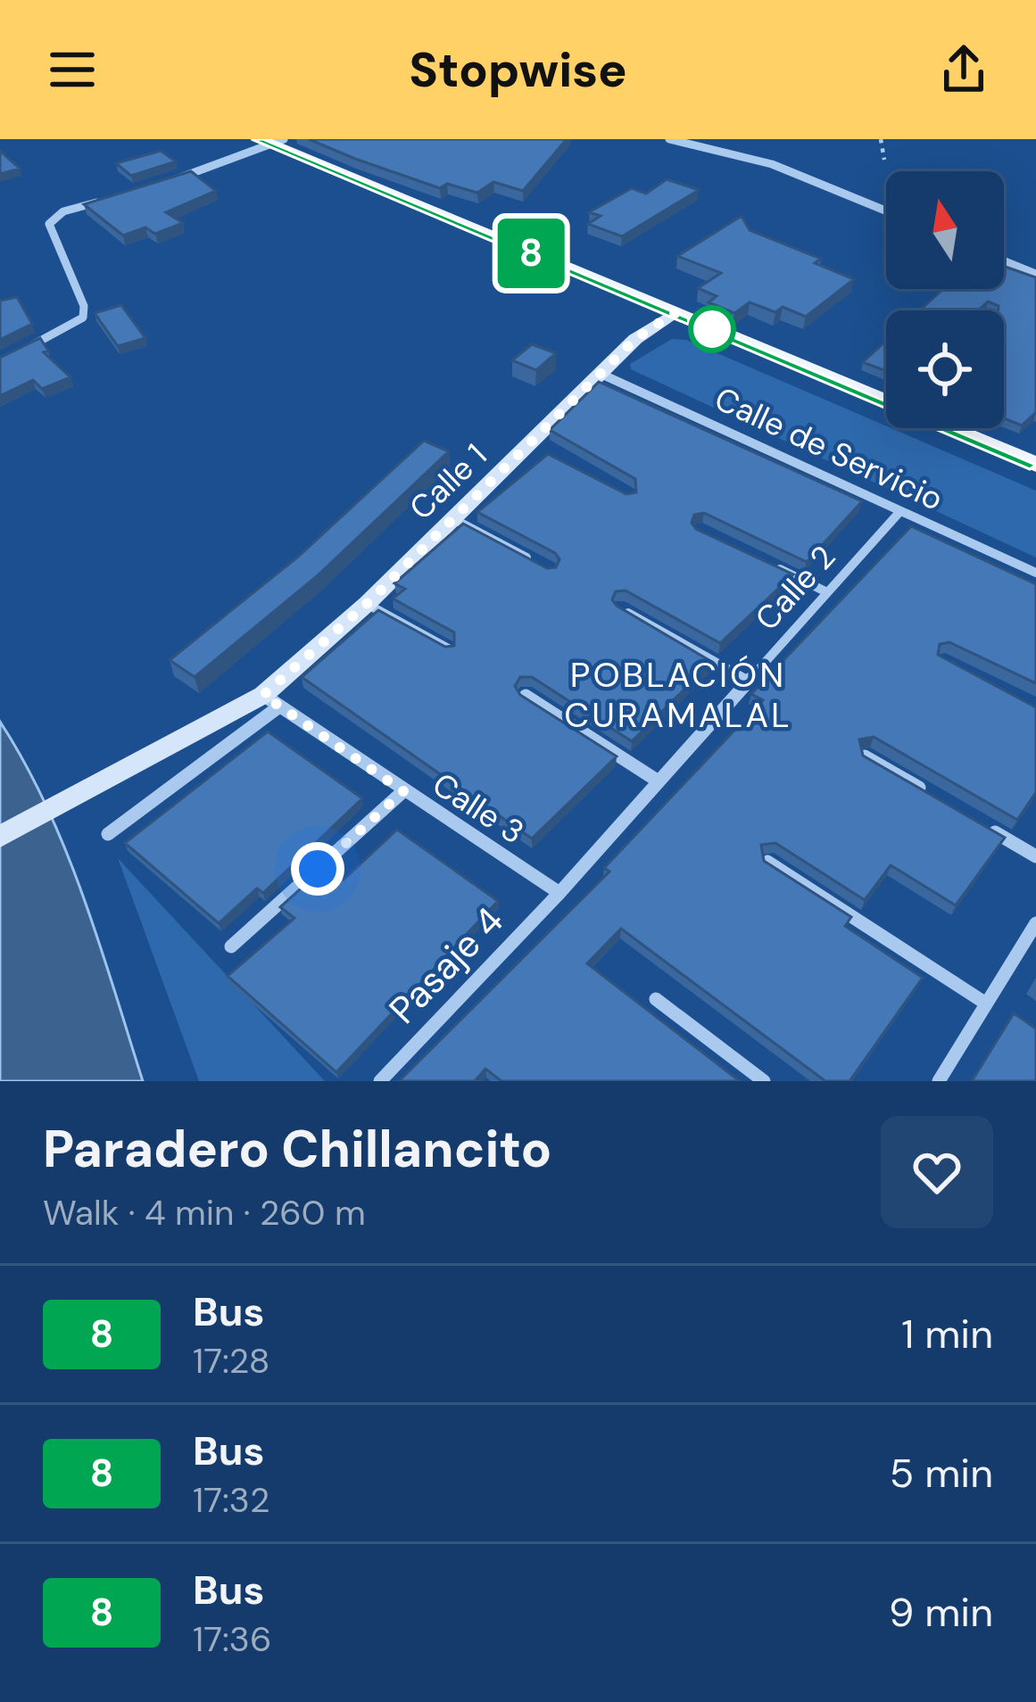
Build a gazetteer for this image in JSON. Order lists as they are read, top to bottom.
{
  "streets": {
    "street": [
      "Calle de Servicio",
      "Calle 1",
      "Calle 2",
      "Calle 3",
      "Pasaje 4"
    ]
  },
  "crossings": [
    ["Calle de Servicio", "Calle 1"],
    ["Calle de Servicio", "Calle 2"],
    ["Calle 1", "Calle 3"],
    ["Calle 2", "Calle 3"],
    ["Calle 2", "Pasaje 4"],
    ["Calle 3", "Pasaje 4"]
  ],
  "districts": ["POBLACIÓN CURAMALAL"],
  "lines": ["bus line 8"],
  "north": "top",
  "page": {
    "header": "Stopwise",
    "on_map": "8",
    "heading": ["Paradero Chillancito", "Walk · 4 min · 260 m"],
    "list": [
      {
        "mark": "8",
        "name": "Bus",
        "note": "17:28",
        "value": "1 min"
      },
      {
        "mark": "8",
        "name": "Bus",
        "note": "17:32",
        "value": "5 min"
      },
      {
        "mark": "8",
        "name": "Bus",
        "note": "17:36",
        "value": "9 min"
      }
    ]
  }
}
